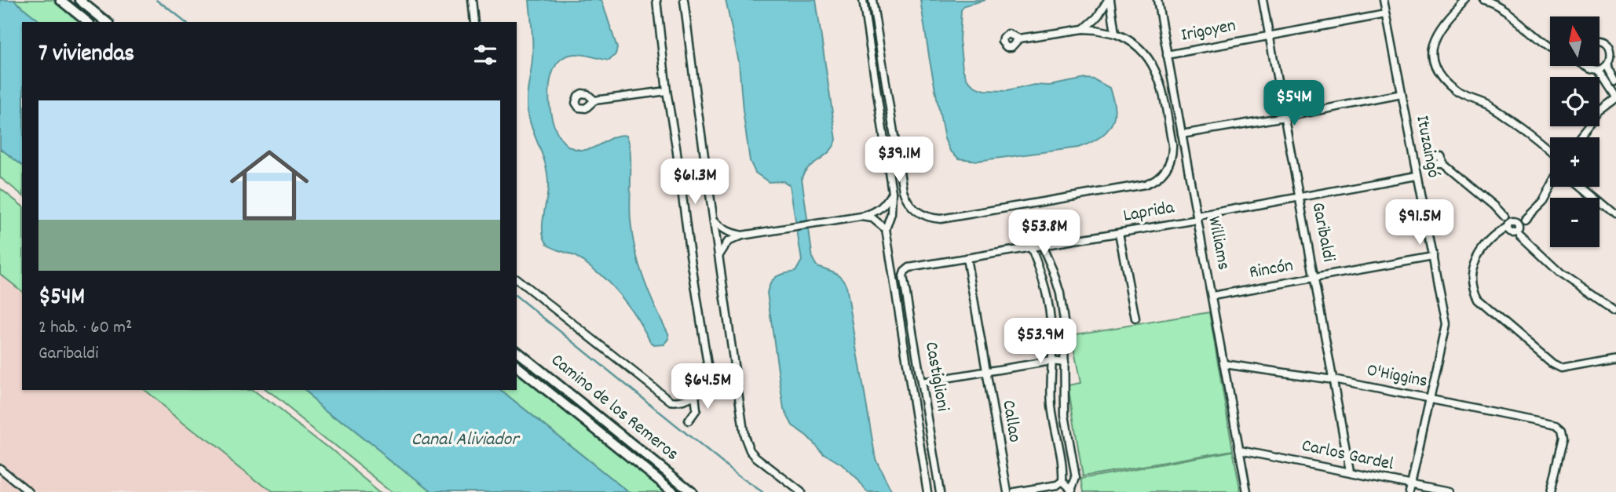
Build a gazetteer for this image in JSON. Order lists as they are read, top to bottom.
{
  "streets": {
    "main road": ["Camino de los Remeros"],
    "street": [
      "Irigoyen",
      "Ituzaingó",
      "Laprida",
      "Garibaldi",
      "Williams",
      "Rincón",
      "Castiglioni",
      "O'Higgins",
      "Callao",
      "Carlos Gardel"
    ]
  },
  "crossings": [
    ["Irigoyen", "Ituzaingó"],
    ["Irigoyen", "Garibaldi"],
    ["Irigoyen", "Williams"],
    ["Ituzaingó", "Laprida"],
    ["Ituzaingó", "Rincón"],
    ["Ituzaingó", "O'Higgins"],
    ["Ituzaingó", "Carlos Gardel"],
    ["Laprida", "Garibaldi"],
    ["Laprida", "Williams"],
    ["Laprida", "Castiglioni"],
    ["Laprida", "Callao"],
    ["Garibaldi", "Rincón"],
    ["Garibaldi", "O'Higgins"],
    ["Garibaldi", "Carlos Gardel"],
    ["Williams", "Rincón"],
    ["Williams", "O'Higgins"],
    ["Williams", "Carlos Gardel"]
  ],
  "water": ["Canal Aliviador"],
  "north": "top",
  "page": {
    "map_buttons": ["+", "−"],
    "heading": "7 viviendas",
    "price": [
      "$54M",
      "$39.1M",
      "$61.3M",
      "$91.5M",
      "$53.8M",
      "$53.9M",
      "$64.5M"
    ],
    "list": [
      {
        "name": "$54M",
        "note": "2 hab. · 60 m² · Garibaldi"
      }
    ]
  }
}
